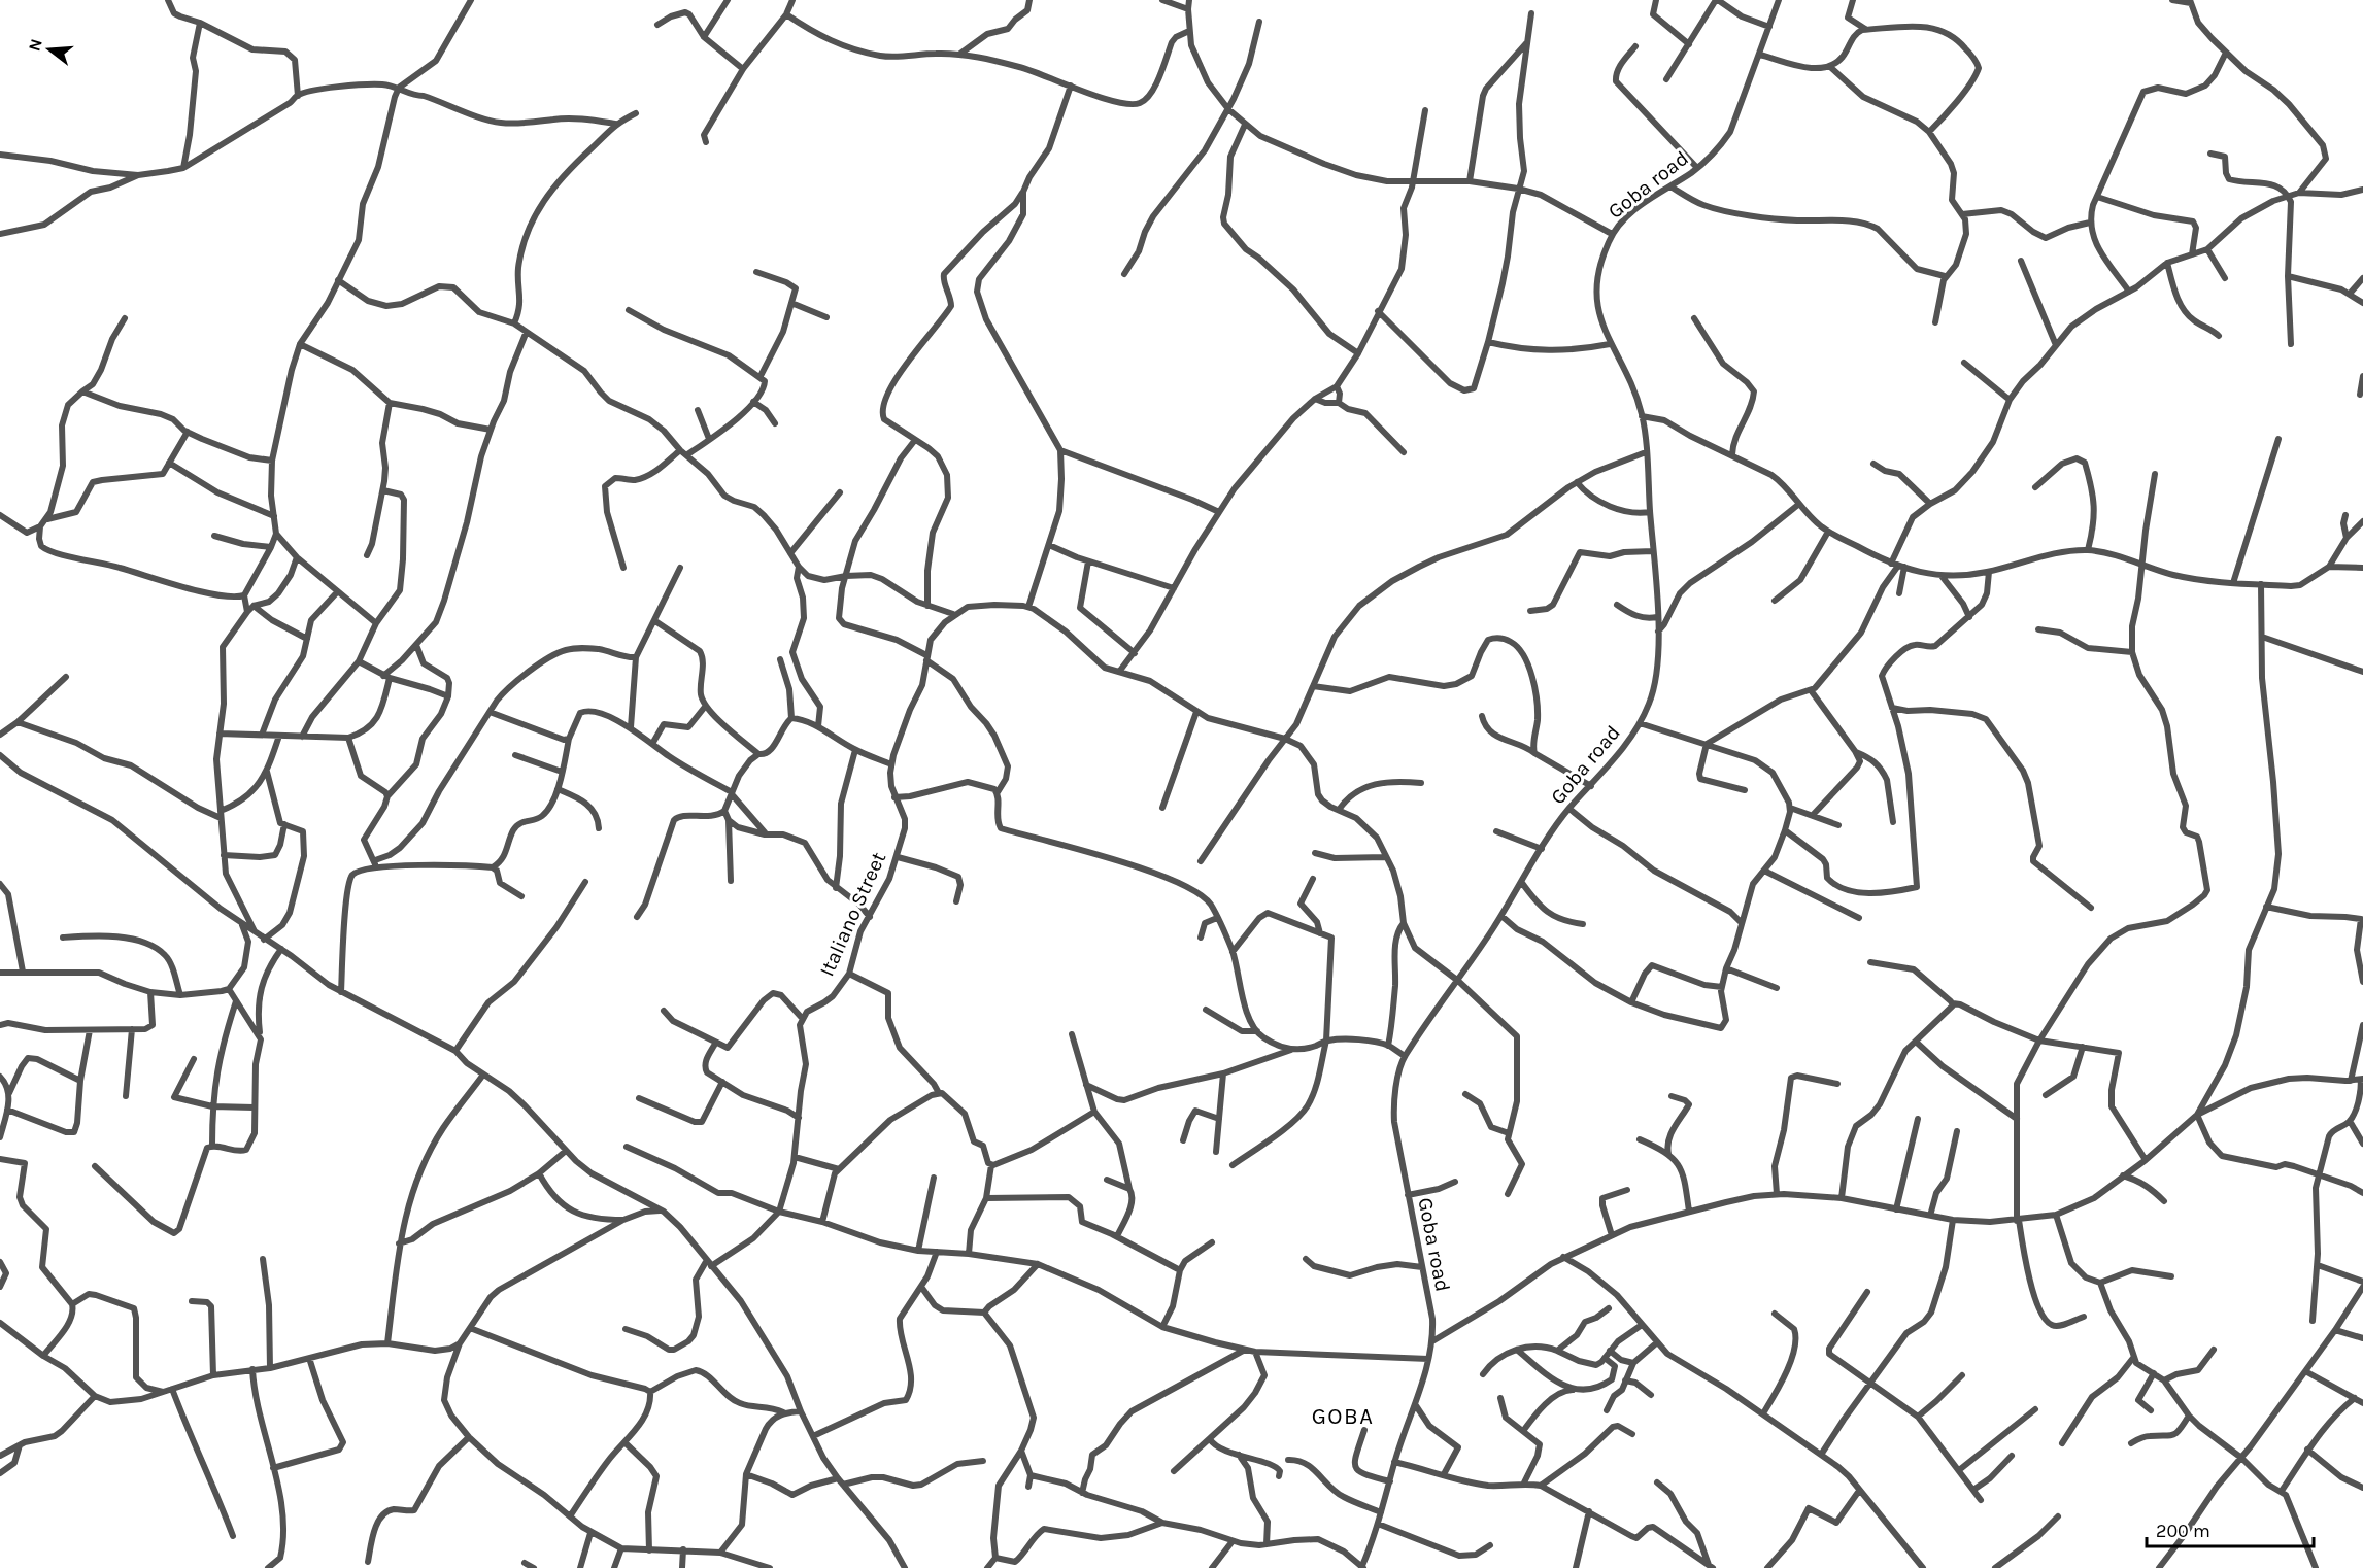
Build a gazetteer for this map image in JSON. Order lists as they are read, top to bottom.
{
  "streets": {
    "street": ["Goba road", "Italiano Street"]
  },
  "districts": ["GOBA"],
  "scale_bar": "200 m",
  "north": "left"
}
